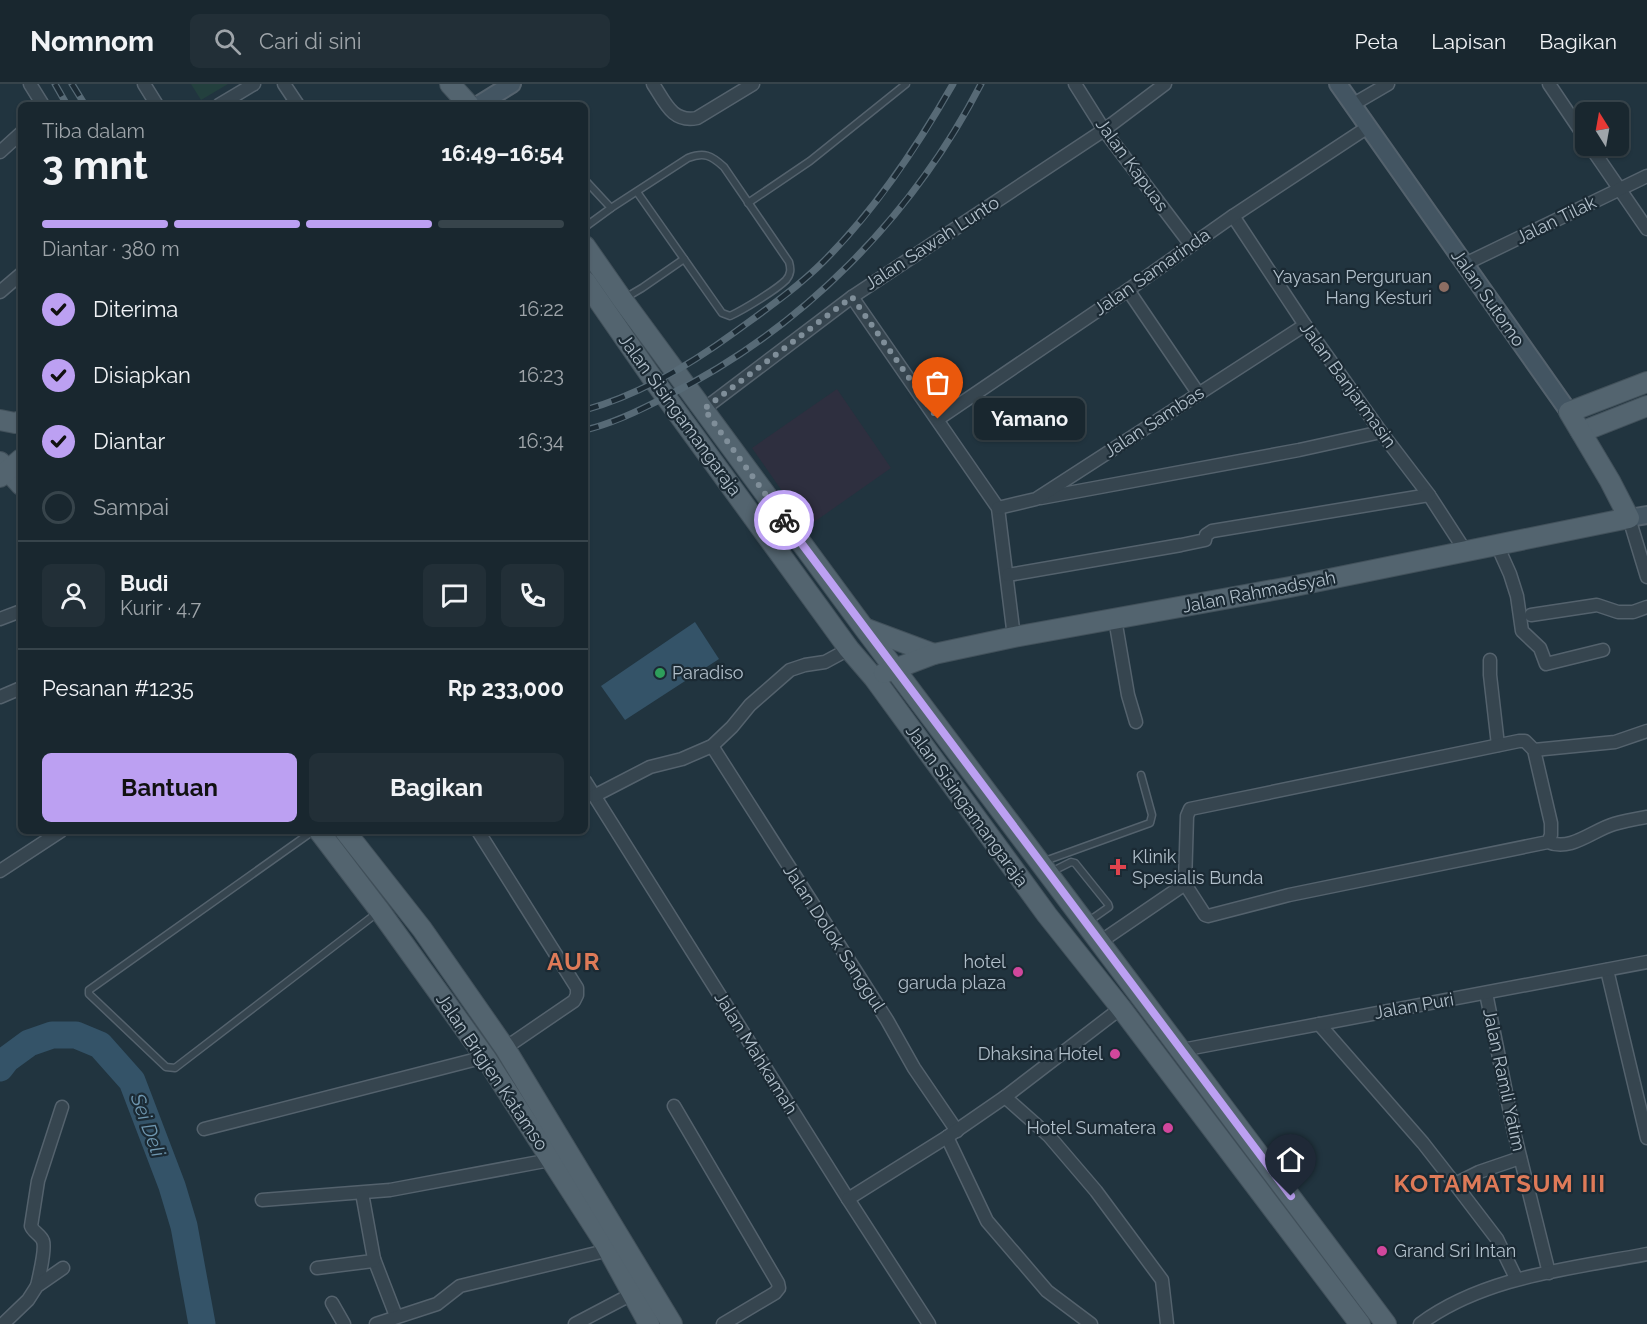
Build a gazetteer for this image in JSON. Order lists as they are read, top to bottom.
{
  "streets": {
    "main road": [
      "Jalan Sutomo",
      "Jalan Sisingamangaraja",
      "Jalan Rahmadsyah",
      "Jalan Brigjen Katamso"
    ],
    "street": [
      "Jalan Kapuas",
      "Jalan Tilak",
      "Jalan Sawah Lunto",
      "Jalan Samarinda",
      "Jalan Banjarmasin",
      "Jalan Sambas",
      "Jalan Dolok Sanggul",
      "Jalan Puri",
      "Jalan Mahkamah",
      "Jalan Ramli Yatim"
    ]
  },
  "crossings": [
    ["Jalan Kapuas", "Jalan Sawah Lunto"],
    ["Jalan Kapuas", "Jalan Samarinda"],
    ["Jalan Tilak", "Jalan Sutomo"],
    ["Jalan Sawah Lunto", "Jalan Sisingamangaraja"],
    ["Jalan Samarinda", "Jalan Sutomo"],
    ["Jalan Samarinda", "Jalan Banjarmasin"],
    ["Jalan Sutomo", "Jalan Rahmadsyah"],
    ["Jalan Banjarmasin", "Jalan Sambas"],
    ["Jalan Banjarmasin", "Jalan Rahmadsyah"],
    ["Jalan Sisingamangaraja", "Jalan Rahmadsyah"],
    ["Jalan Sisingamangaraja", "Jalan Puri"],
    ["Jalan Puri", "Jalan Ramli Yatim"]
  ],
  "districts": ["AUR", "KOTAMATSUM III"],
  "water": ["Sei Deli"],
  "places": {
    "other": [
      "Yayasan Perguruan Hang Kesturi",
      "Yamano",
      "Paradiso",
      "hotel garuda plaza",
      "Dhaksina Hotel",
      "Hotel Sumatera",
      "Grand Sri Intan"
    ],
    "health": ["Klinik Spesialis Bunda"]
  },
  "north": "top",
  "page": {
    "header": "Nomnom",
    "search": "Cari di sini",
    "nav": ["Peta", "Lapisan", "Bagikan"],
    "heading": ["3 mnt", "Tiba dalam", "16:49–16:54"],
    "panel": [
      "Budi",
      "Kurir · 4.7",
      "Pesanan #1235",
      "Rp 233,000"
    ],
    "bar": "Diantar · 380 m",
    "list": [
      ["Diterima", "16:22"],
      ["Disiapkan", "16:23"],
      ["Diantar", "16:34"],
      "Sampai"
    ],
    "bubble": "Yamano",
    "buttons": ["Bantuan", "Bagikan"]
  }
}
